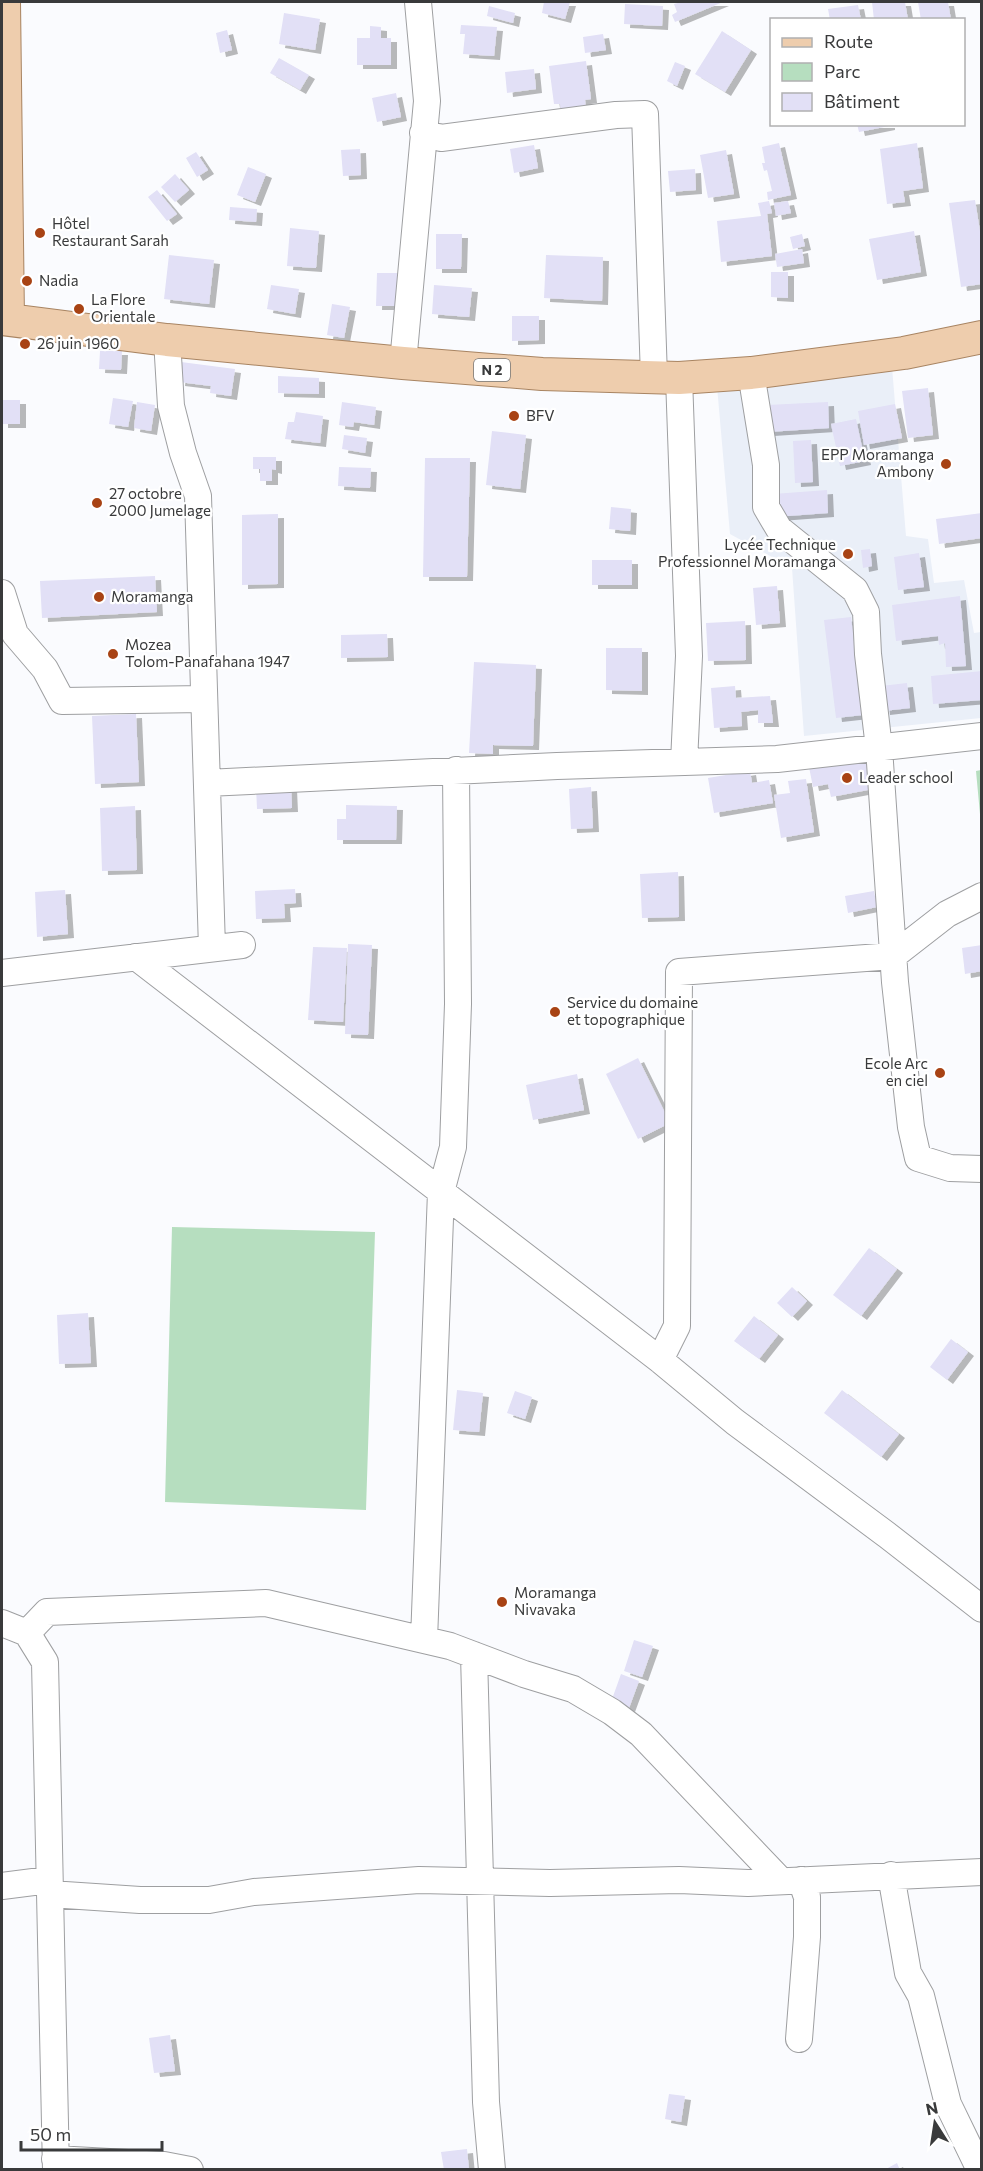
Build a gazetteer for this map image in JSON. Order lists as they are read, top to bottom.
{
  "streets": {
    "main road": ["N 2"]
  },
  "places": [
    "Hôtel Restaurant Sarah",
    "Nadia",
    "La Flore Orientale",
    "26 juin 1960",
    "BFV",
    "EPP Moramanga Ambony",
    "27 octobre 2000 Jumelage",
    "Lycée Technique Professionnel Moramanga",
    "Moramanga",
    "Mozea Tolom-Panafahana 1947",
    "Leader school",
    "Service du domaine et topographique",
    "Ecole Arc en ciel",
    "Moramanga Nivavaka"
  ],
  "legend": ["Route", "Parc", "Bâtiment"],
  "scale_bar": "50 m",
  "north": "top"
}
